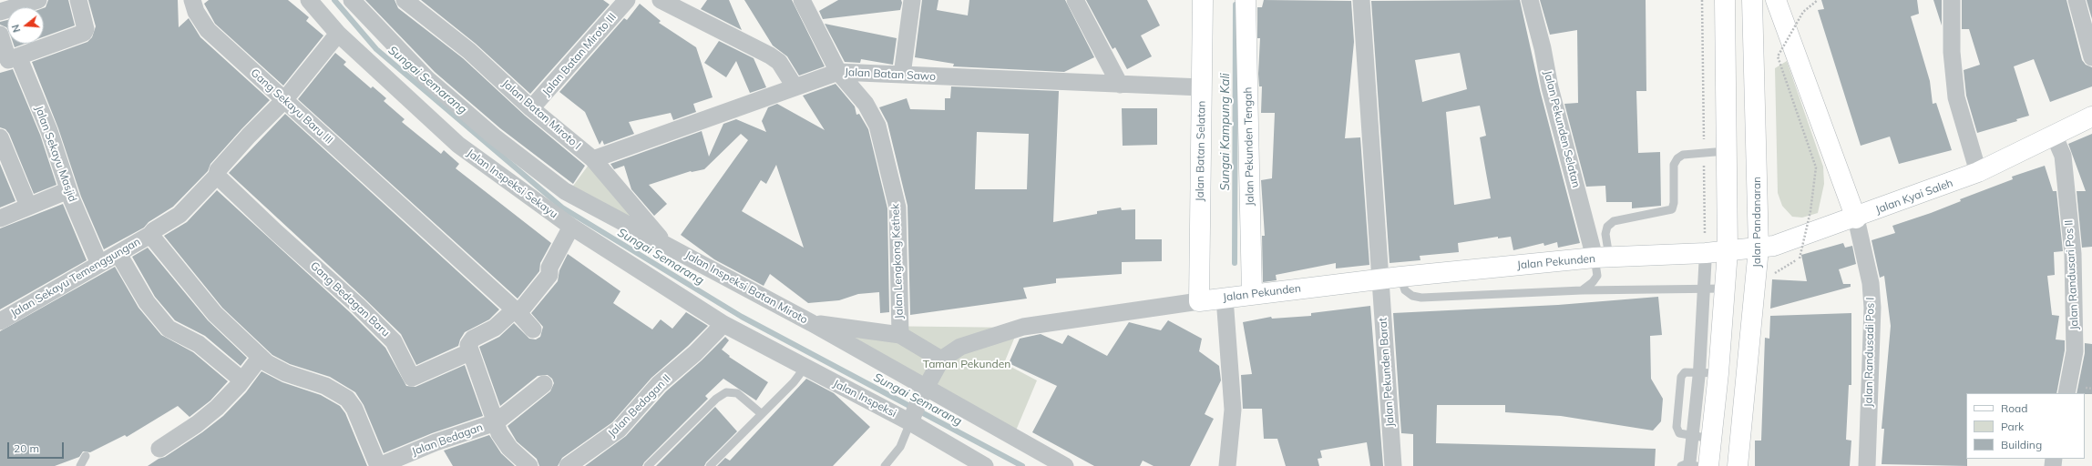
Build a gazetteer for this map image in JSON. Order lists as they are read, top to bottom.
{
  "streets": {
    "main road": [
      "Jalan Pekunden Tengah",
      "Jalan Batan Selatan",
      "Jalan Kyai Saleh",
      "Jalan Pandanaran",
      "Jalan Pekunden"
    ],
    "street": [
      "Jalan Batan Miroto III",
      "Jalan Batan Sawo",
      "Gang Sekayu Baru III",
      "Jalan Batan Miroto I",
      "Jalan Pekunden Selatan",
      "Jalan Sekayu Masjid",
      "Jalan Inspeksi Sekayu",
      "Jalan Lengkong Kethek",
      "Jalan Randusari Pos II",
      "Jalan Sekayu Temenggungan",
      "Jalan Inspeksi Batan Miroto",
      "Gang Bedagan Baru",
      "Jalan Randusadi Pos I",
      "Jalan Pekunden Barat",
      "Jalan Inspeksi",
      "Jalan Bedagan II",
      "Jalan Bedagan"
    ]
  },
  "crossings": [
    ["Jalan Batan Miroto III", "Jalan Batan Miroto I"],
    ["Jalan Batan Sawo", "Jalan Batan Miroto I"],
    ["Jalan Batan Sawo", "Jalan Batan Selatan"],
    ["Jalan Batan Sawo", "Jalan Lengkong Kethek"],
    ["Gang Sekayu Baru III", "Jalan Sekayu Temenggungan"],
    ["Jalan Batan Miroto I", "Jalan Inspeksi Batan Miroto"],
    ["Jalan Pekunden Selatan", "Jalan Pekunden"],
    ["Jalan Pekunden Tengah", "Jalan Pekunden"],
    ["Jalan Batan Selatan", "Jalan Pekunden"],
    ["Jalan Sekayu Masjid", "Jalan Sekayu Temenggungan"],
    ["Jalan Inspeksi Sekayu", "Jalan Sekayu Temenggungan"],
    ["Jalan Inspeksi Sekayu", "Jalan Inspeksi"],
    ["Jalan Inspeksi Sekayu", "Jalan Bedagan II"],
    ["Jalan Kyai Saleh", "Jalan Pandanaran"],
    ["Jalan Kyai Saleh", "Jalan Pekunden"],
    ["Jalan Kyai Saleh", "Jalan Randusari Pos II"],
    ["Jalan Kyai Saleh", "Jalan Randusadi Pos I"],
    ["Jalan Pekunden", "Jalan Pekunden Barat"],
    ["Jalan Sekayu Temenggungan", "Gang Bedagan Baru"],
    ["Jalan Sekayu Temenggungan", "Jalan Bedagan"]
  ],
  "water": ["Sungai Semarang", "Sungai Kampung Kali"],
  "parks": ["Taman Pekunden"],
  "legend": ["Road", "Park", "Building"],
  "scale_bar": "20 m",
  "north": "left"
}
